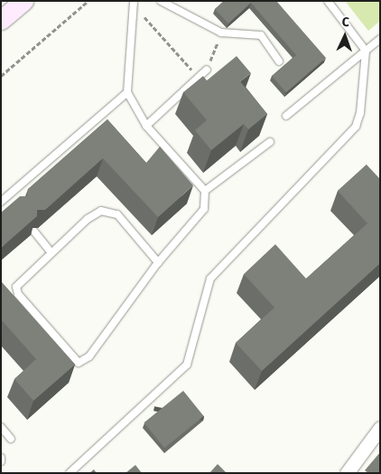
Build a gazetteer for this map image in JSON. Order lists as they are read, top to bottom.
{
  "north": "top"
}
